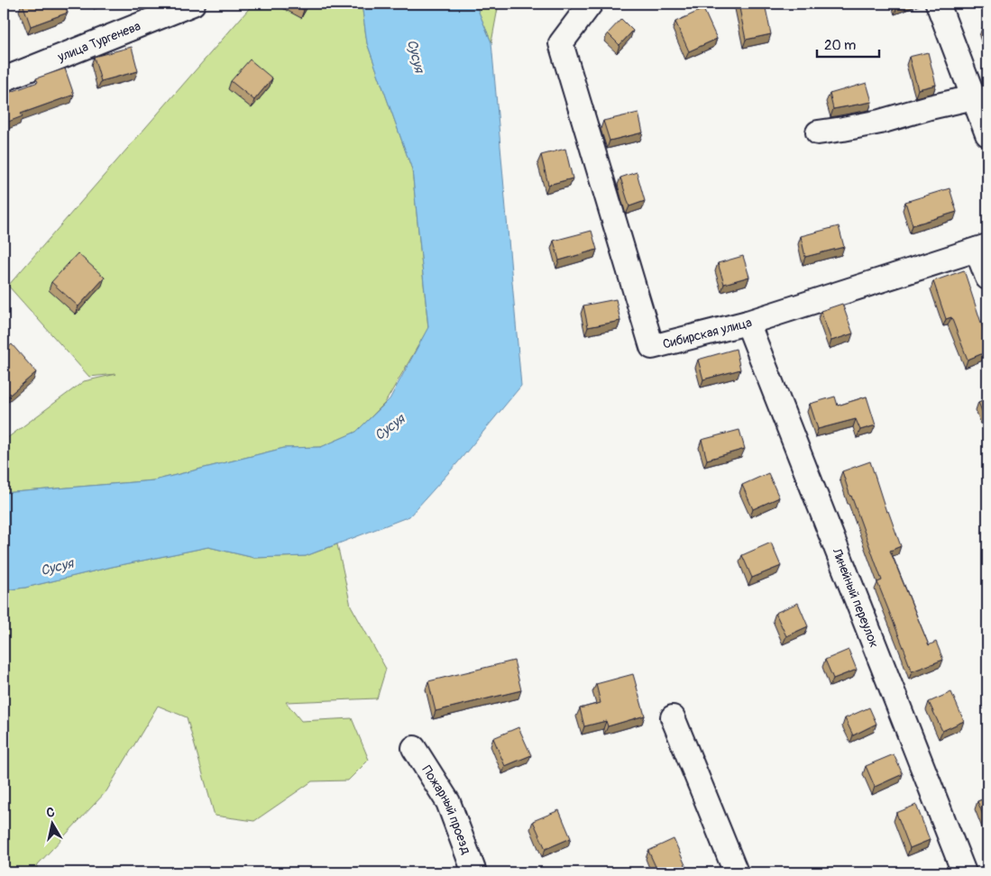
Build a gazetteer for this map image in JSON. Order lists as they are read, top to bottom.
{
  "streets": {
    "street": [
      "улица Тургенева",
      "Сибирская улица",
      "Линейный переулок",
      "Пожарный проезд"
    ]
  },
  "crossings": [
    ["Сибирская улица", "Линейный переулок"]
  ],
  "water": ["Сусуя"],
  "scale_bar": "20 m",
  "north": "top"
}
